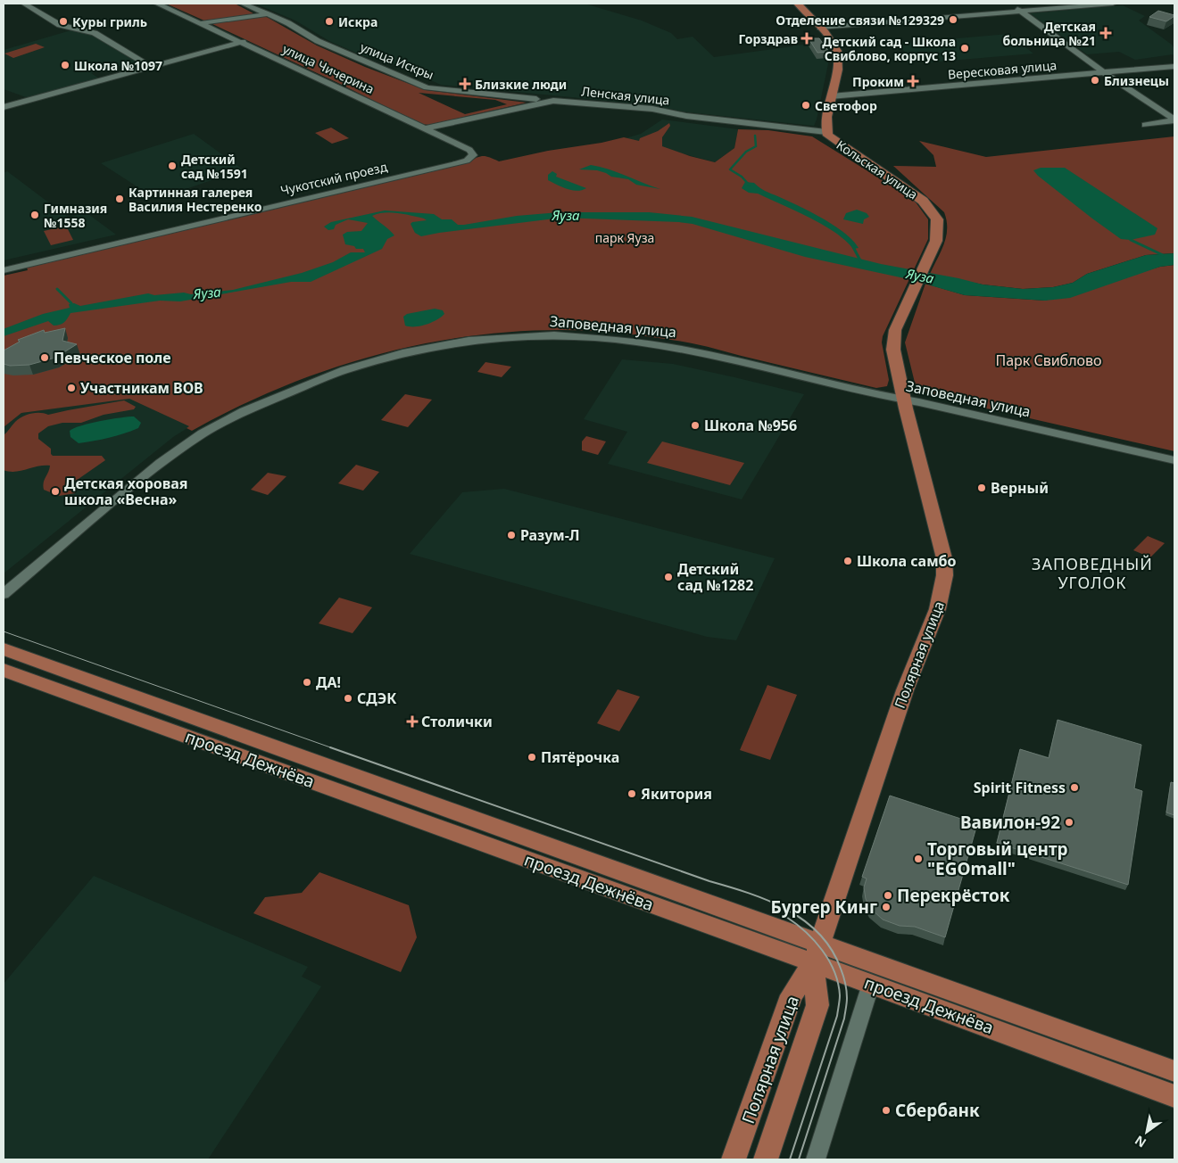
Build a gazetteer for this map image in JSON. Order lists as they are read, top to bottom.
{
  "streets": {
    "main road": ["Кольская улица", "Полярная улица", "проезд Дежнёва"],
    "street": [
      "улица Искры",
      "улица Чичерина",
      "Вересковая улица",
      "Ленская улица",
      "Чукотский проезд",
      "Заповедная улица"
    ]
  },
  "crossings": [
    ["улица Искры", "Ленская улица"],
    ["улица Чичерина", "Ленская улица"],
    ["улица Чичерина", "Чукотский проезд"],
    ["Вересковая улица", "Кольская улица"],
    ["Ленская улица", "Кольская улица"],
    ["Кольская улица", "Полярная улица"],
    ["Заповедная улица", "Полярная улица"],
    ["Полярная улица", "проезд Дежнёва"]
  ],
  "districts": ["ЗАПОВЕДНЫЙ УГОЛОК"],
  "water": ["Яуза"],
  "parks": ["парк Яуза", "Парк Свиблово"],
  "places": {
    "other": [
      "Отделение связи №129329",
      "Куры гриль",
      "Искра",
      "Детский сад - Школа Свиблово, корпус 13",
      "Школа №1097",
      "Близнецы",
      "Светофор",
      "Детский сад №1591",
      "Картинная галерея Василия Нестеренко",
      "Гимназия №1558",
      "Певческое поле",
      "Участникам ВОВ",
      "Школа №956",
      "Верный",
      "Детская хоровая школа «Весна»",
      "Разум-Л",
      "Школа самбо",
      "Детский сад №1282",
      "ДА!",
      "СДЭК",
      "Пятёрочка",
      "Spirit Fitness",
      "Якитория",
      "Вавилон-92",
      "Торговый центр \"EGOmall\"",
      "Перекрёсток",
      "Бургер Кинг",
      "Сбербанк"
    ],
    "health": [
      "Детская больница №21",
      "Горздрав",
      "Проким",
      "Близкие люди",
      "Столички"
    ]
  },
  "north": "bottom left"
}
